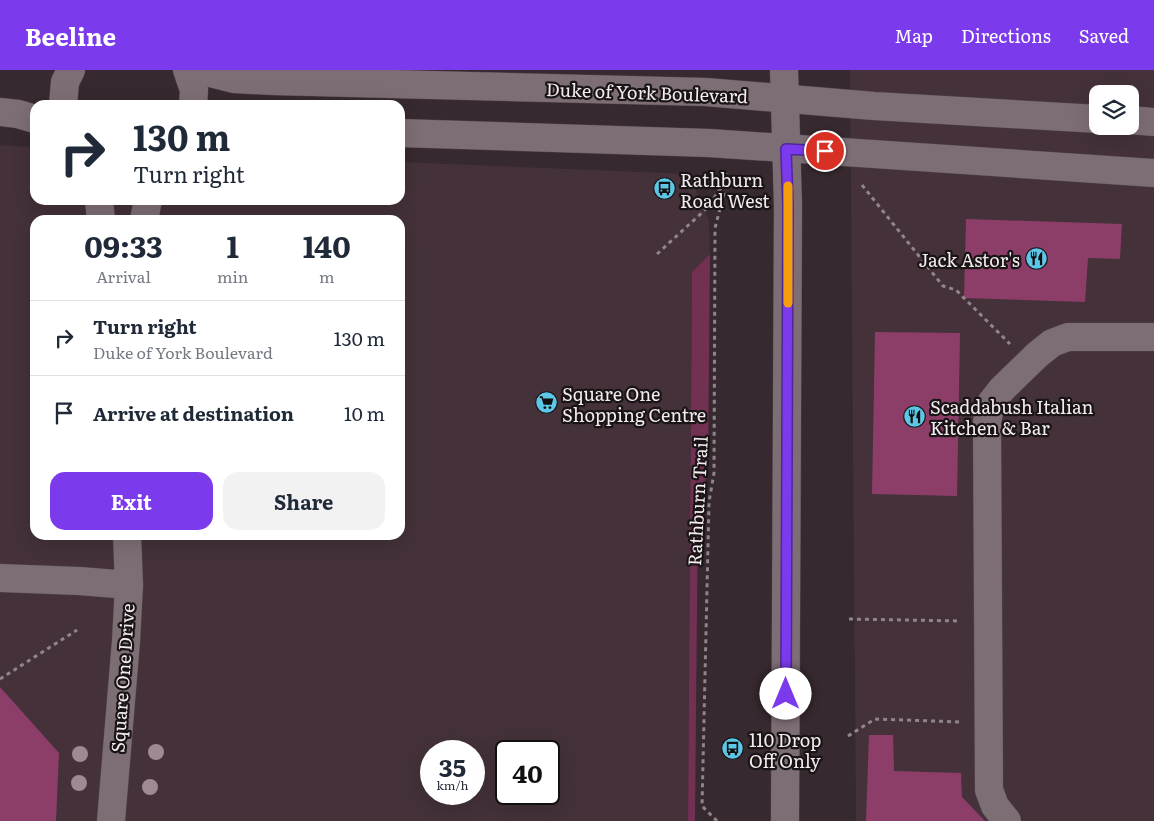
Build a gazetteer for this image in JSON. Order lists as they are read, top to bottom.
{
  "streets": {
    "street": ["Duke of York Boulevard", "Square One Drive"],
    "path": ["Rathburn Trail"]
  },
  "places": {
    "bus stop": ["Rathburn Road West", "110 Drop Off Only"],
    "restaurant": ["Jack Astor's", "Scaddabush Italian Kitchen & Bar"],
    "supermarket": ["Square One Shopping Centre"]
  },
  "page": {
    "header": "Beeline",
    "nav": ["Map", "Directions", "Saved"],
    "turn": ["130 m", "Turn right"],
    "eta": [
      "09:33",
      "Arrival",
      "1",
      "min",
      "140",
      "m"
    ],
    "list": [
      {
        "name": "Turn right",
        "note": "Duke of York Boulevard",
        "value": "130 m"
      },
      {
        "name": "Arrive at destination",
        "value": "10 m"
      }
    ],
    "buttons": ["Exit", "Share"],
    "speed": "35 km/h",
    "limit": "40"
  }
}
